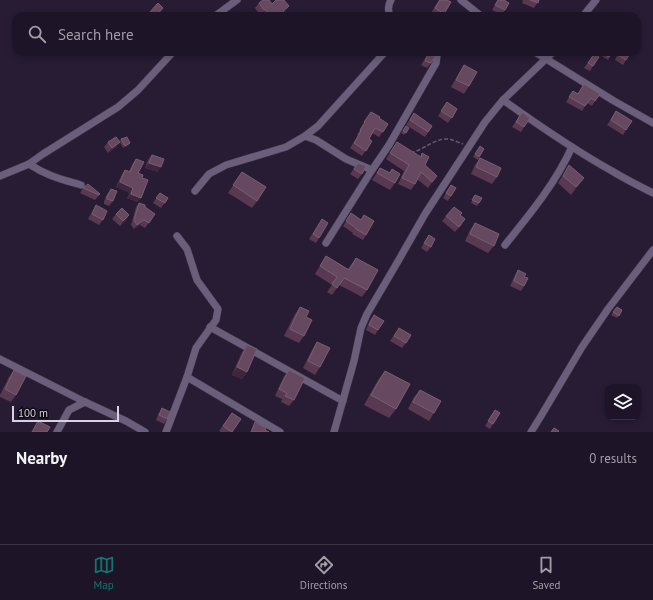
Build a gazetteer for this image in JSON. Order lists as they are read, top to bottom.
{
  "scale_bar": "100 m",
  "page": {
    "search": "Search here",
    "scale": "100 m",
    "heading": ["Nearby", "0 results"],
    "nav": ["Map", "Directions", "Saved"]
  }
}
